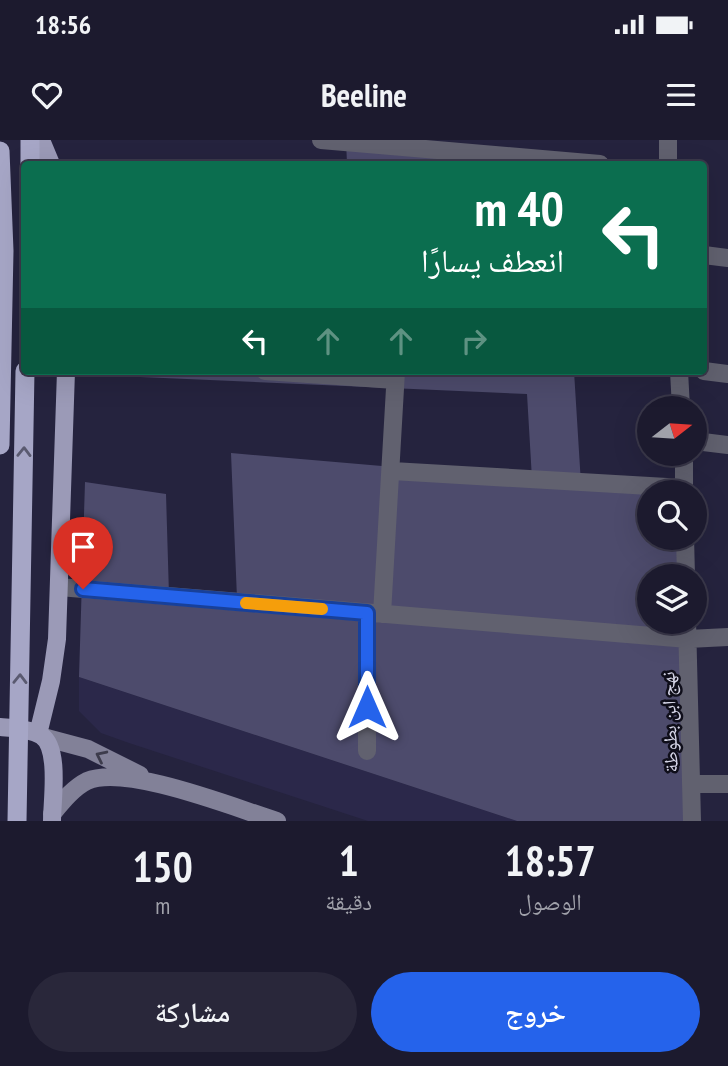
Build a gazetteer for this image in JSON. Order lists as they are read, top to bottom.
{
  "streets": {
    "street": ["نهج ابن بطوطة"]
  },
  "north": "right",
  "page": {
    "status": "18:56",
    "header": "Beeline",
    "turn": ["40 m", "انعطف يسارًا"],
    "eta": [
      "18:57",
      "الوصول",
      "1",
      "دقيقة",
      "150",
      "m"
    ],
    "buttons": ["خروج", "مشاركة"]
  }
}
